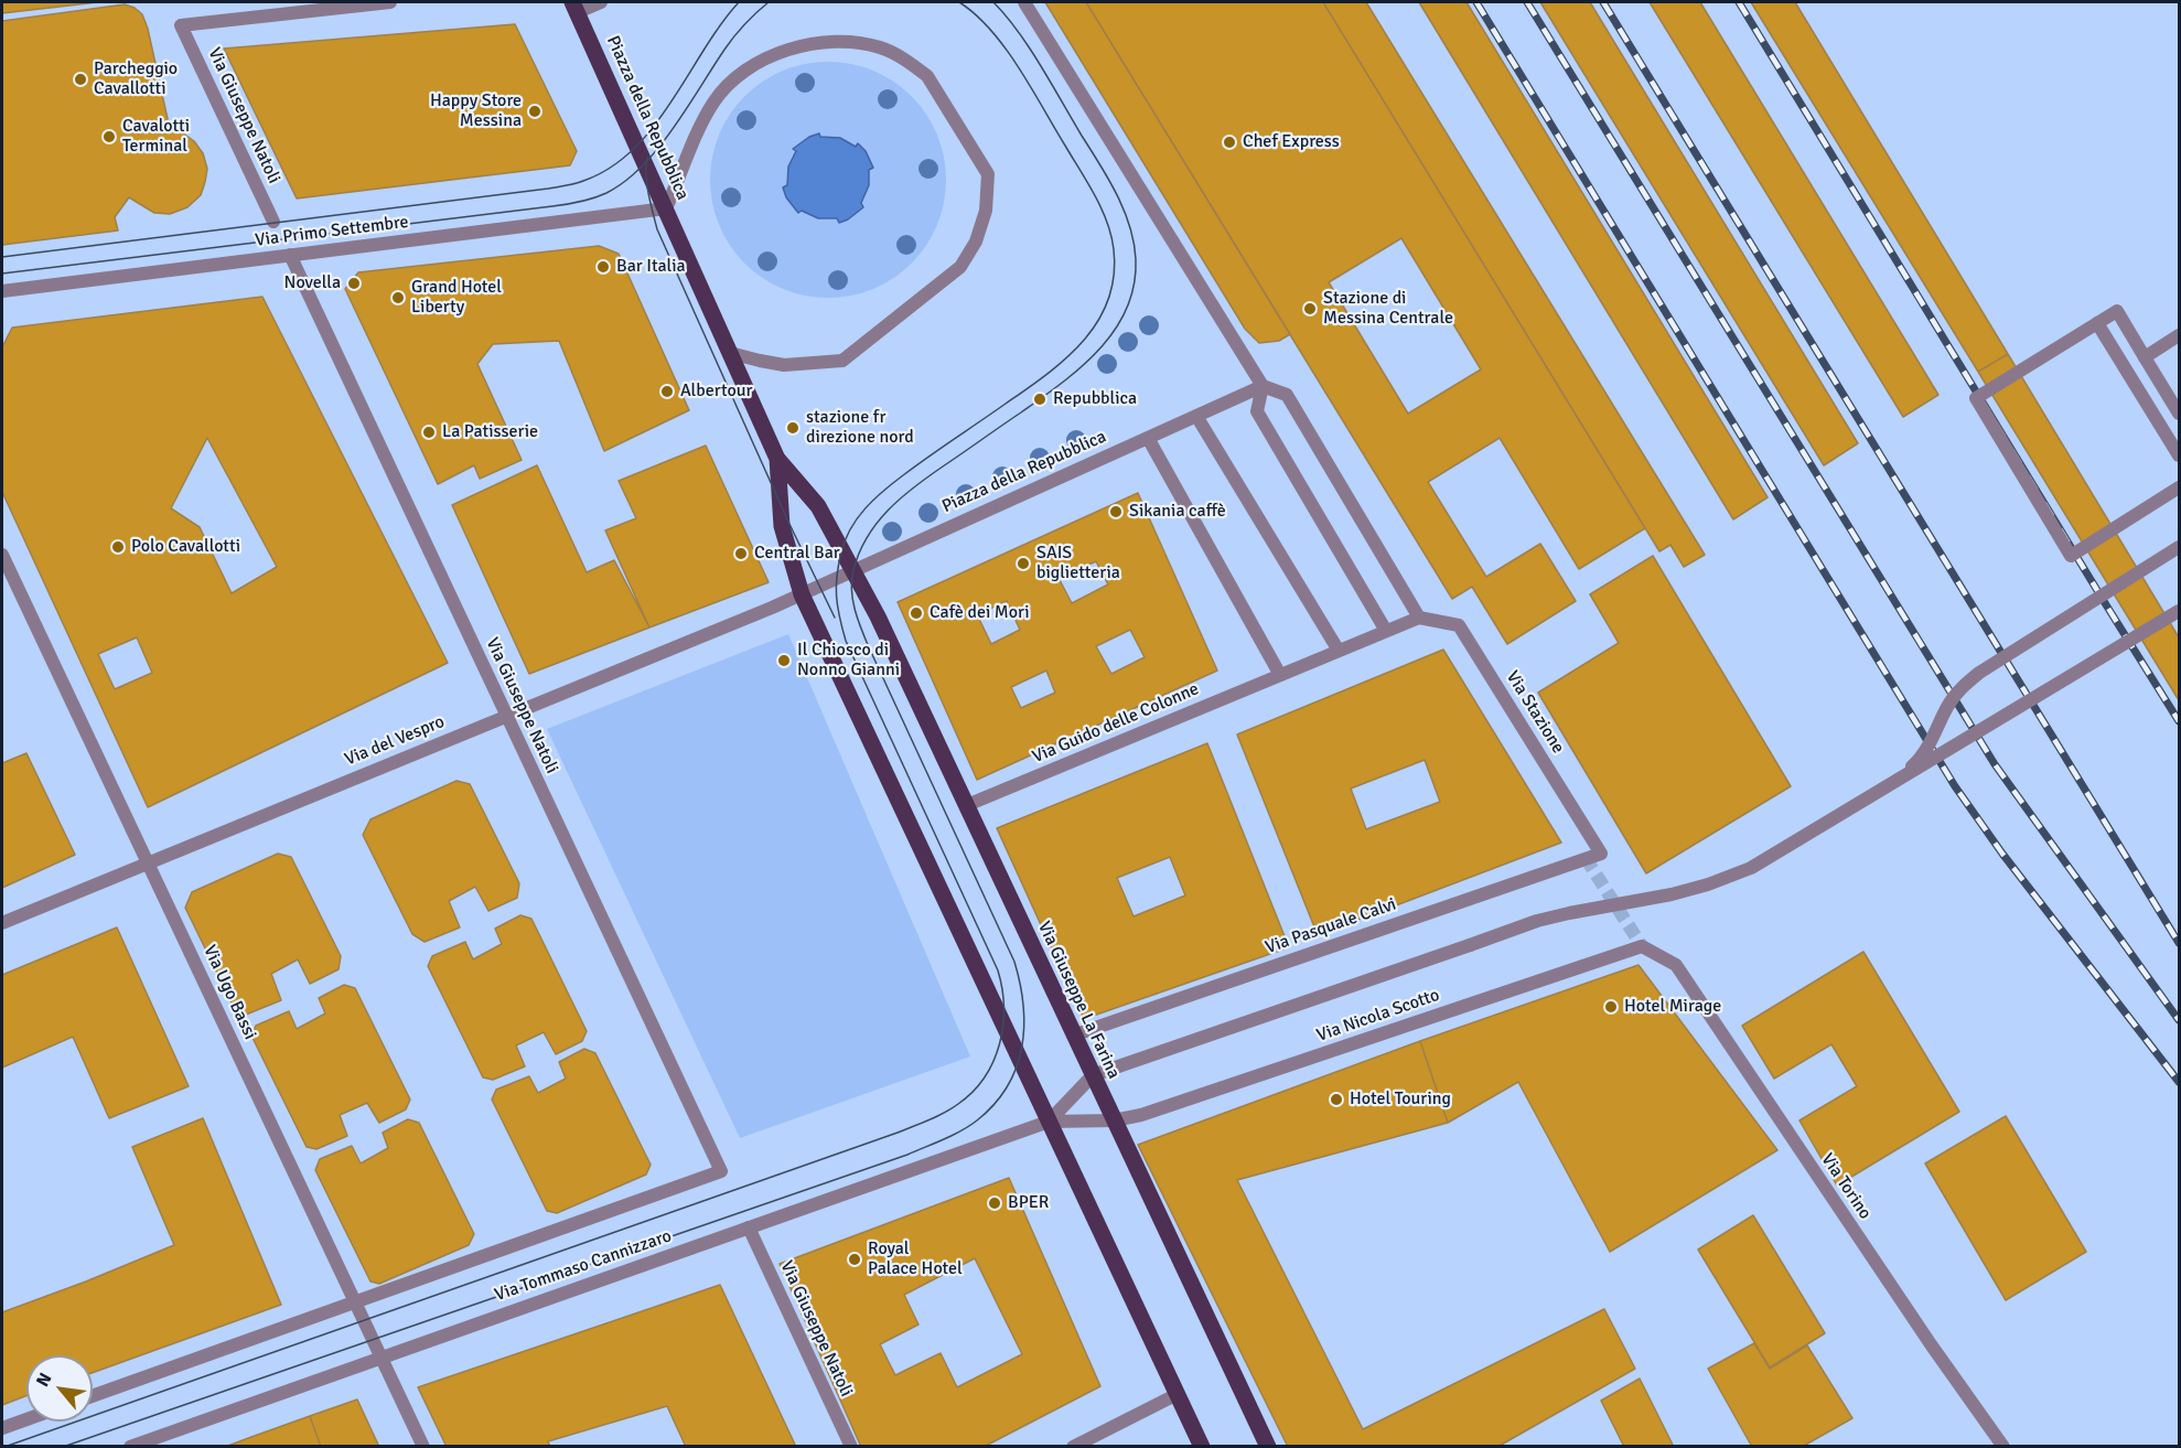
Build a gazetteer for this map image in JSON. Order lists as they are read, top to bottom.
{
  "streets": {
    "main road": ["Piazza della Repubblica", "Via Giuseppe La Farina"],
    "street": [
      "Via Giuseppe Natoli",
      "Via Primo Settembre",
      "Via Stazione",
      "Via Guido delle Colonne",
      "Via del Vespro",
      "Via Pasquale Calvi",
      "Via Ugo Bassi",
      "Via Nicola Scotto",
      "Via Torino",
      "Via Tommaso Cannizzaro"
    ]
  },
  "crossings": [
    ["Via Giuseppe Natoli", "Via Primo Settembre"],
    ["Via Giuseppe Natoli", "Via del Vespro"],
    ["Via Giuseppe Natoli", "Via Ugo Bassi"],
    ["Via Giuseppe Natoli", "Via Tommaso Cannizzaro"],
    ["Piazza della Repubblica", "Via Primo Settembre"],
    ["Piazza della Repubblica", "Via del Vespro"],
    ["Piazza della Repubblica", "Via Giuseppe La Farina"],
    ["Via Stazione", "Via Guido delle Colonne"],
    ["Via Stazione", "Via Pasquale Calvi"],
    ["Via Guido delle Colonne", "Via Giuseppe La Farina"],
    ["Via del Vespro", "Via Ugo Bassi"],
    ["Via Pasquale Calvi", "Via Giuseppe La Farina"],
    ["Via Ugo Bassi", "Via Tommaso Cannizzaro"],
    ["Via Giuseppe La Farina", "Via Nicola Scotto"],
    ["Via Nicola Scotto", "Via Torino"],
    ["Via Nicola Scotto", "Via Tommaso Cannizzaro"]
  ],
  "places": [
    "Parcheggio Cavallotti",
    "Happy Store Messina",
    "Cavalotti Terminal",
    "Chef Express",
    "Bar Italia",
    "Novella",
    "Grand Hotel Liberty",
    "Stazione di Messina Centrale",
    "Albertour",
    "Repubblica",
    "stazione fr direzione nord",
    "La Patisserie",
    "Sikania caffè",
    "Polo Cavallotti",
    "Central Bar",
    "SAIS biglietteria",
    "Cafè dei Mori",
    "Il Chiosco di Nonno Gianni",
    "Hotel Mirage",
    "Hotel Touring",
    "BPER",
    "Royal Palace Hotel"
  ],
  "north": "top left"
}
